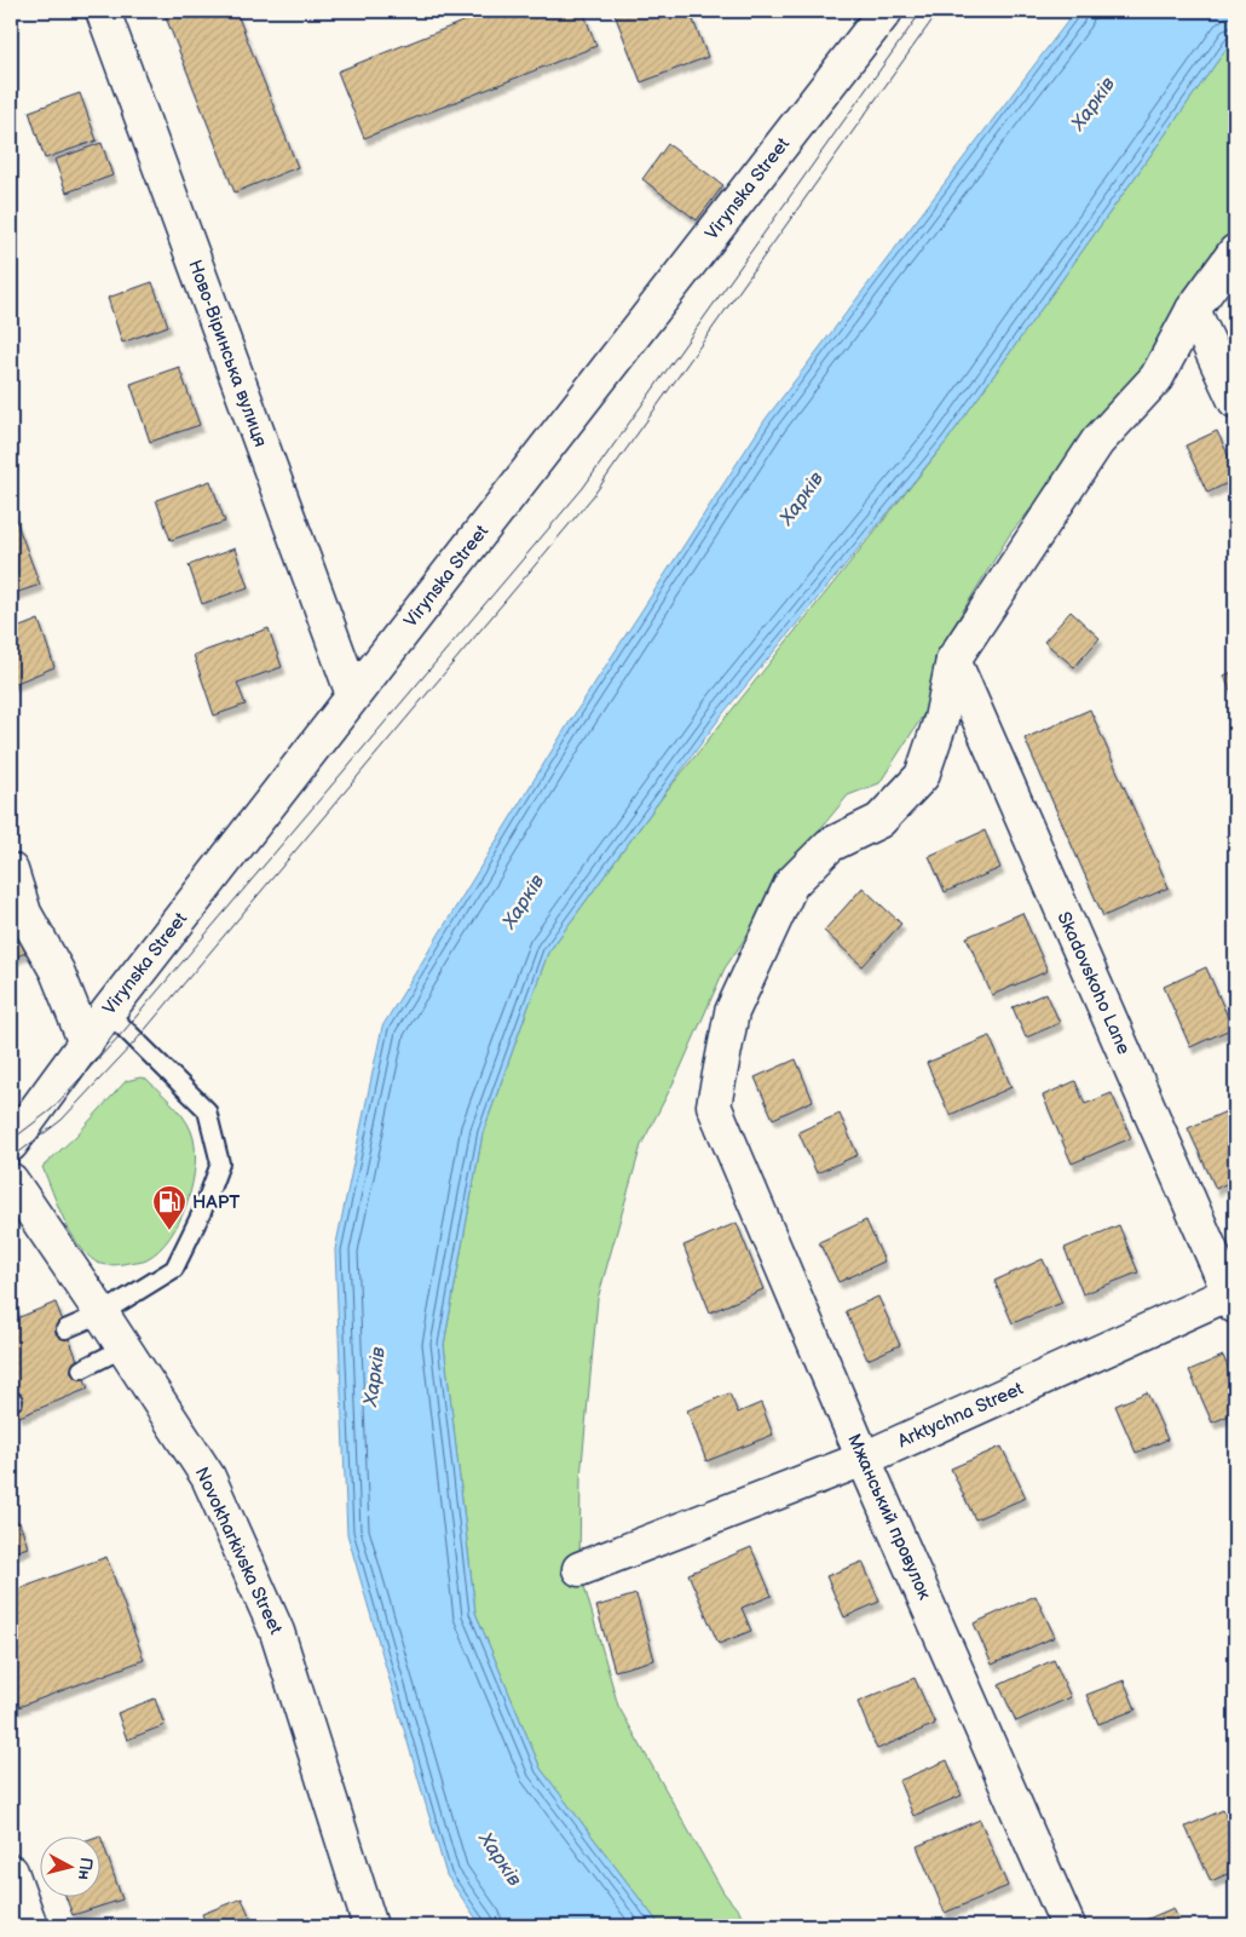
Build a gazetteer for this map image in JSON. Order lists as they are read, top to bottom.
{
  "streets": {
    "street": [
      "Virynska Street",
      "Ново-Віринська вулиця",
      "Skadovskoho Lane",
      "Arktychna Street",
      "Мжанський провулок",
      "Novokharkivska Street"
    ]
  },
  "crossings": [
    ["Virynska Street", "Ново-Віринська вулиця"],
    ["Skadovskoho Lane", "Arktychna Street"],
    ["Skadovskoho Lane", "Мжанський провулок"],
    ["Arktychna Street", "Мжанський провулок"]
  ],
  "water": ["Харків"],
  "places": {
    "fuel station": ["НАРТ"]
  },
  "north": "right"
}
